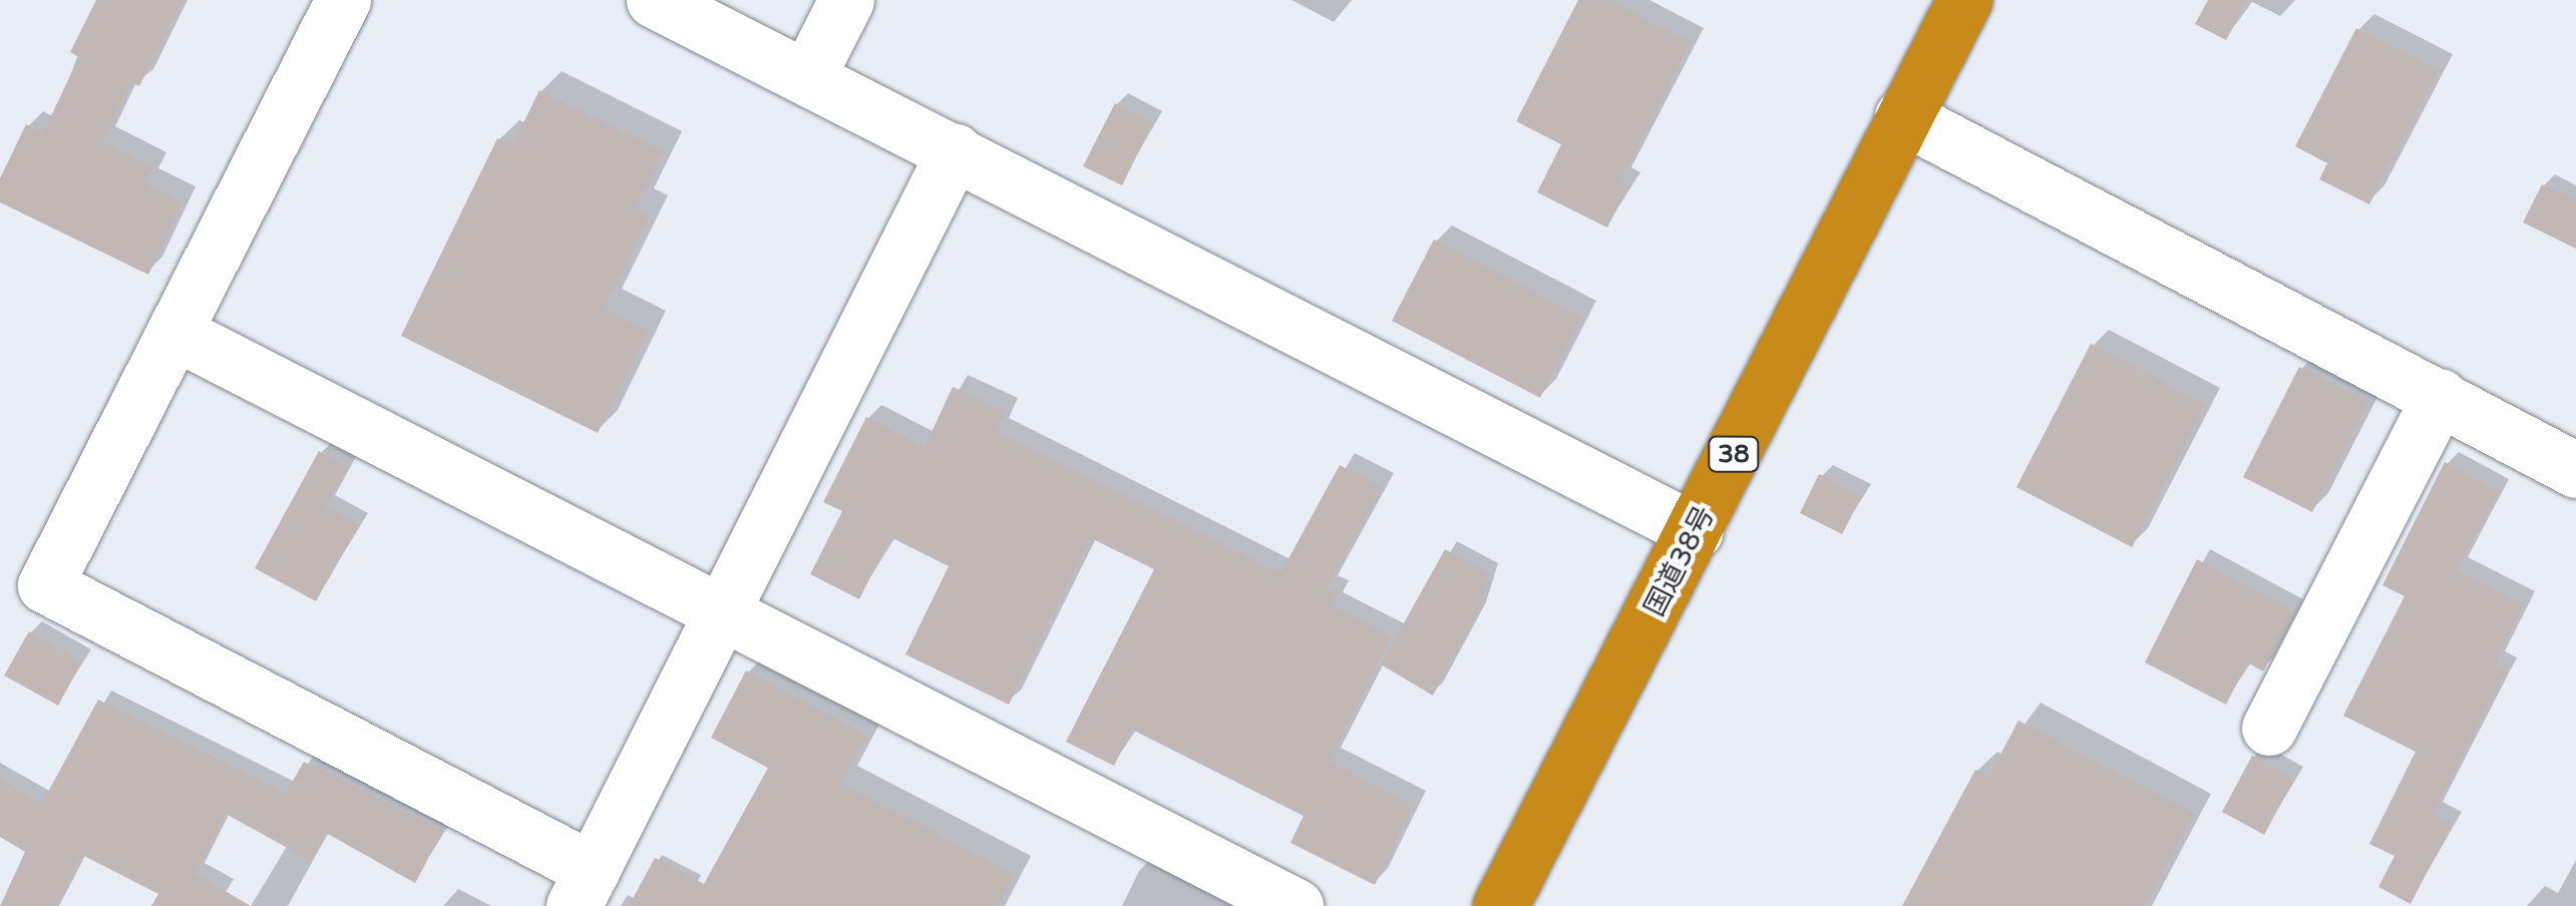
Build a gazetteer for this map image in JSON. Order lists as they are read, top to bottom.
{
  "streets": {
    "highway": ["38", "国道38号"]
  }
}
